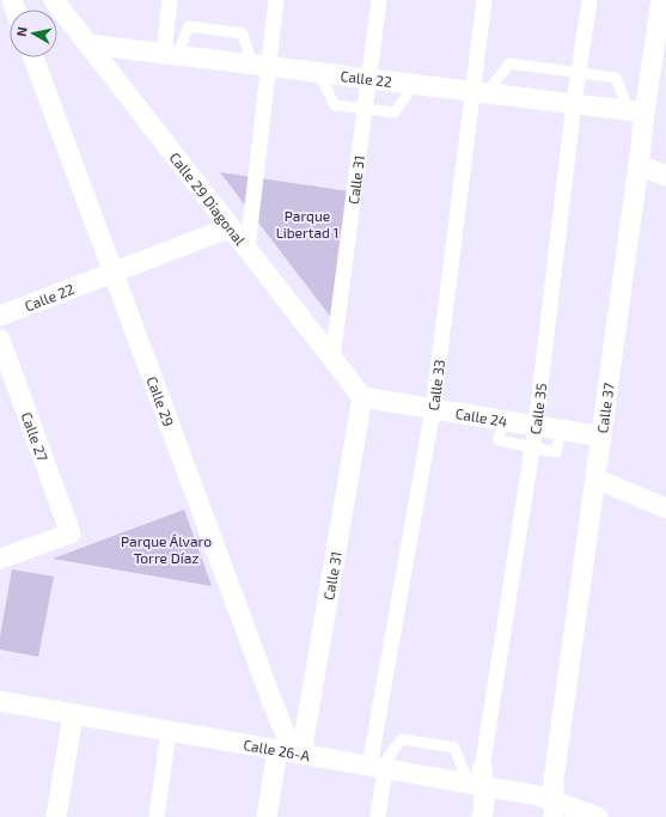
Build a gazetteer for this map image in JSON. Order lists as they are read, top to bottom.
{
  "streets": {
    "street": [
      "Calle 22",
      "Calle 31",
      "Calle 29 Diagonal",
      "Calle 33",
      "Calle 29",
      "Calle 37",
      "Calle 35",
      "Calle 24",
      "Calle 27",
      "Calle 26-A"
    ]
  },
  "crossings": [
    ["Calle 22", "Calle 31"],
    ["Calle 22", "Calle 29 Diagonal"],
    ["Calle 22", "Calle 33"],
    ["Calle 22", "Calle 29"],
    ["Calle 22", "Calle 37"],
    ["Calle 22", "Calle 35"],
    ["Calle 31", "Calle 29 Diagonal"],
    ["Calle 31", "Calle 29"],
    ["Calle 31", "Calle 24"],
    ["Calle 31", "Calle 26-A"],
    ["Calle 29 Diagonal", "Calle 24"],
    ["Calle 33", "Calle 24"],
    ["Calle 33", "Calle 26-A"],
    ["Calle 29", "Calle 26-A"],
    ["Calle 37", "Calle 24"],
    ["Calle 37", "Calle 26-A"],
    ["Calle 35", "Calle 24"],
    ["Calle 35", "Calle 26-A"]
  ],
  "parks": ["Parque Libertad 1", "Parque Álvaro Torre Díaz"],
  "north": "left"
}
